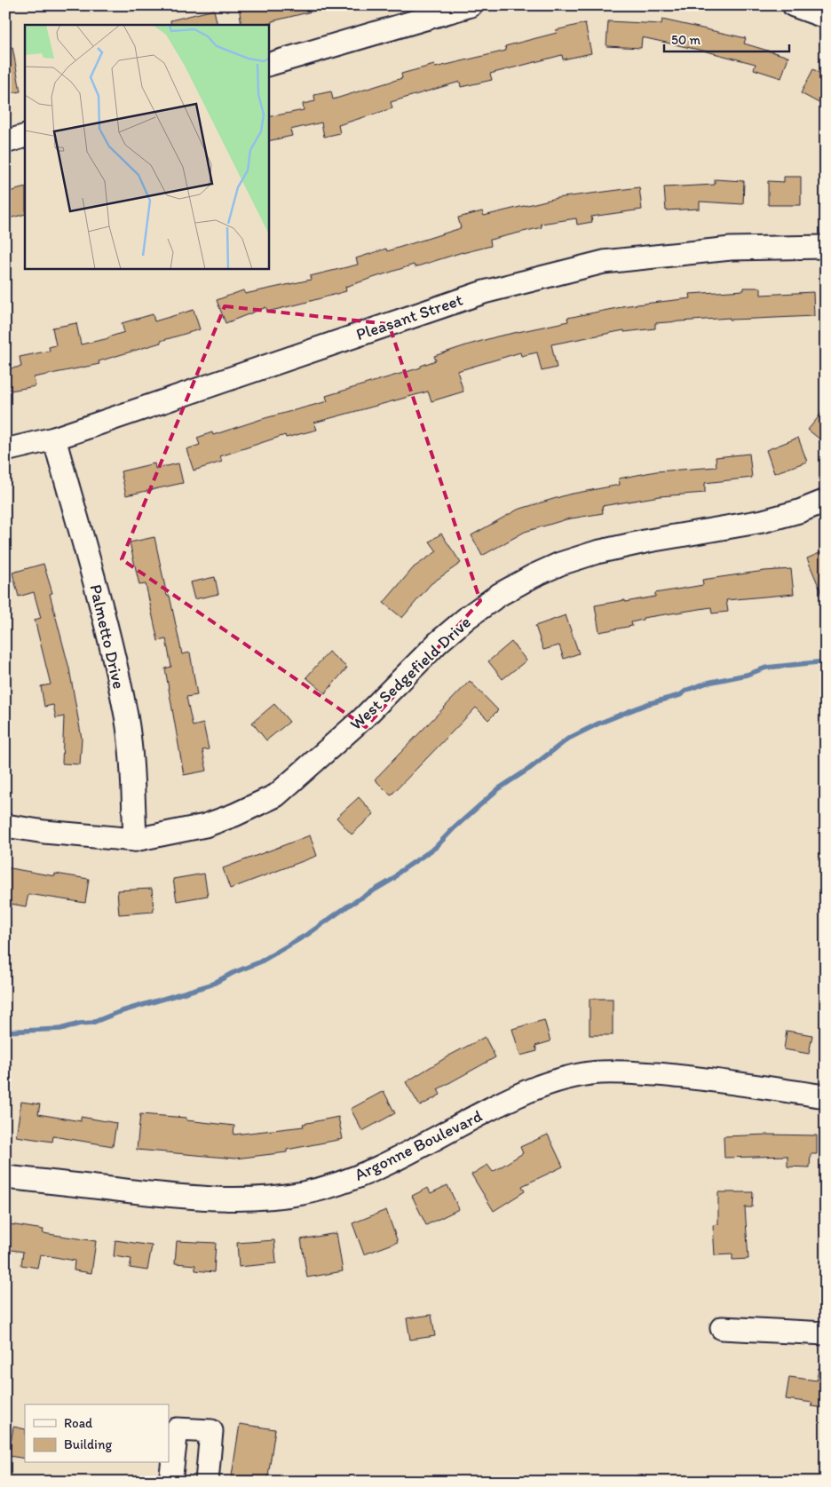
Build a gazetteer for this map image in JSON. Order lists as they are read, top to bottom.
{
  "streets": {
    "street": [
      "Pleasant Street",
      "Palmetto Drive",
      "West Sedgefield Drive",
      "Argonne Boulevard"
    ]
  },
  "crossings": [
    ["Pleasant Street", "Palmetto Drive"],
    ["Palmetto Drive", "West Sedgefield Drive"]
  ],
  "legend": ["Road", "Building"],
  "scale_bar": "50 m"
}
